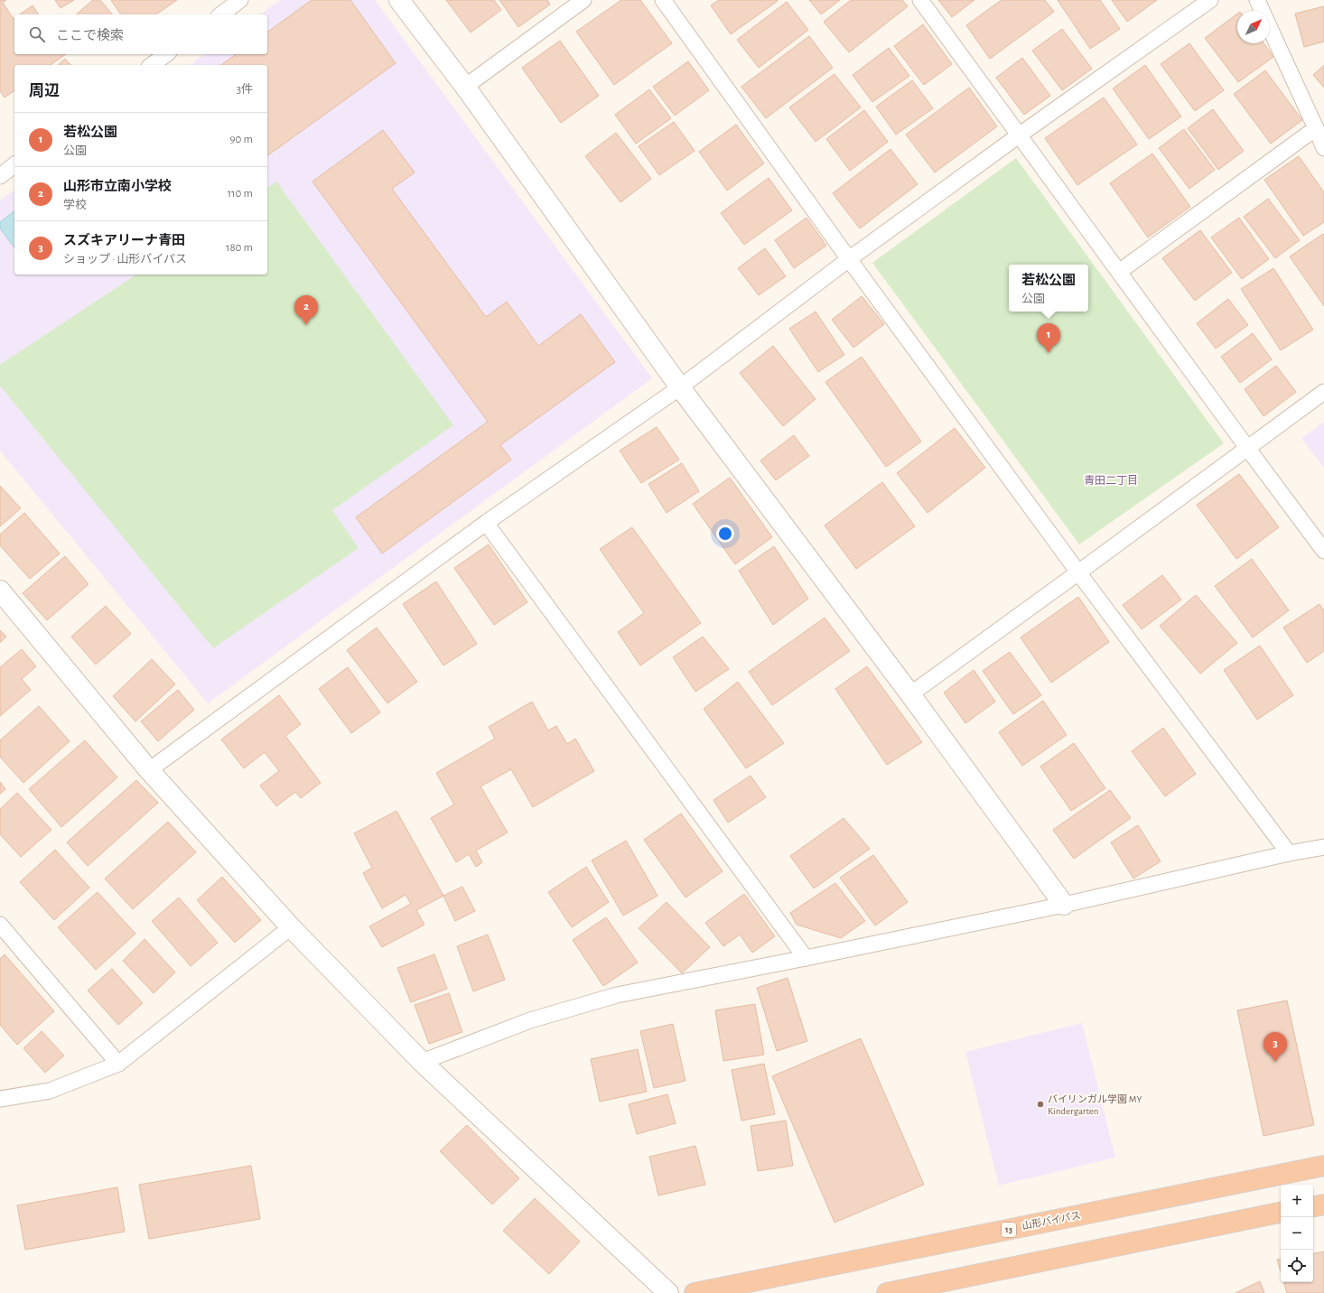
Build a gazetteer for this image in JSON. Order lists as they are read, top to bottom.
{
  "streets": {
    "highway": ["山形バイパス", "13"]
  },
  "districts": ["青田二丁目"],
  "places": ["バイリンガル学園 MY Kindergarten"],
  "north": "top right",
  "page": {
    "search": "ここで検索",
    "heading": ["周辺", "3件"],
    "list": [
      {
        "mark": "1",
        "name": "若松公園",
        "note": "公園",
        "value": "90 m"
      },
      {
        "mark": "2",
        "name": "山形市立南小学校",
        "note": "学校",
        "value": "110 m"
      },
      {
        "mark": "3",
        "name": "スズキアリーナ青田",
        "note": "ショップ · 山形バイパス",
        "value": "180 m"
      }
    ],
    "popup": ["若松公園", "公園"],
    "pins": ["2", "1", "3"],
    "map_buttons": ["+", "−"]
  }
}
